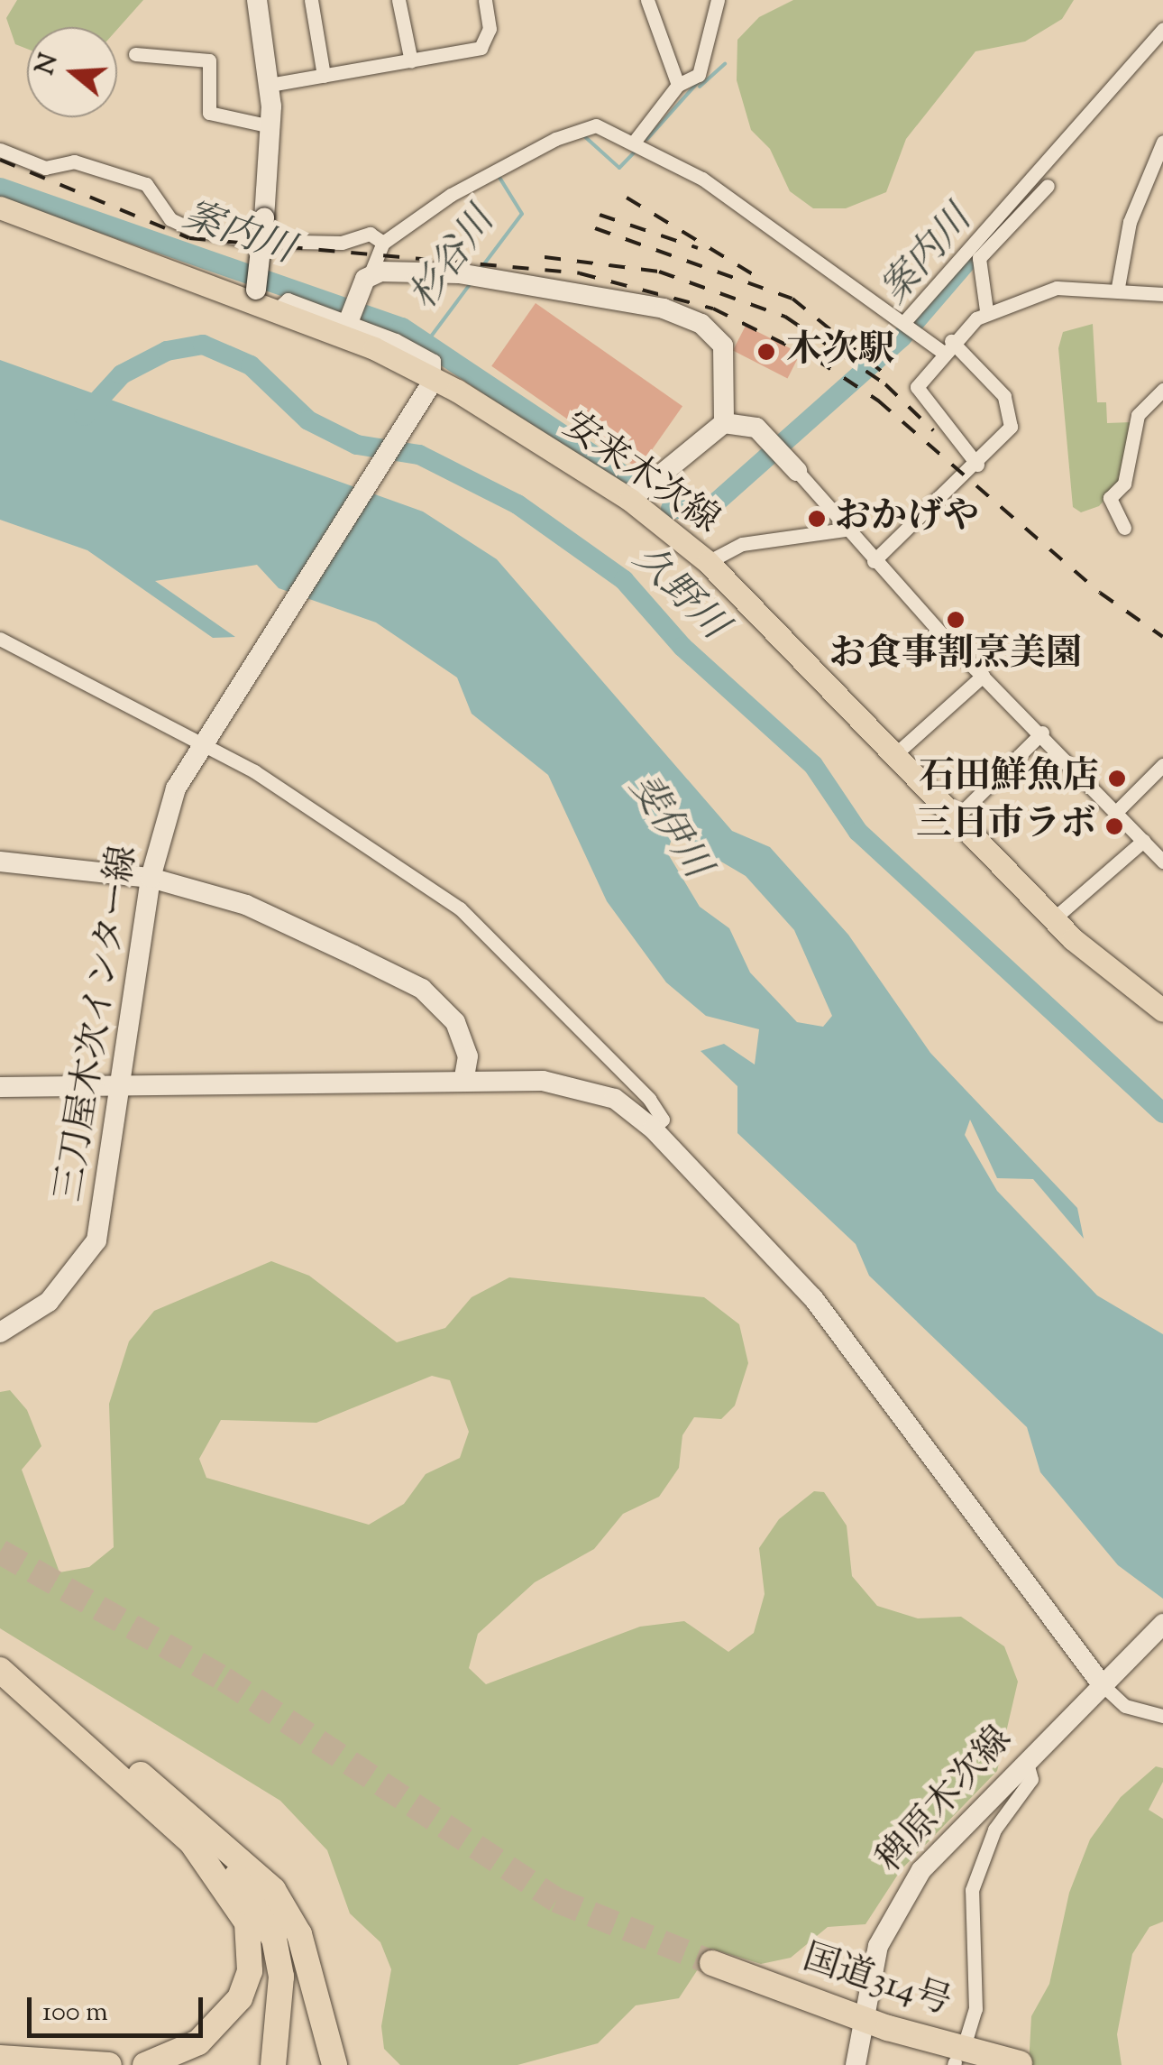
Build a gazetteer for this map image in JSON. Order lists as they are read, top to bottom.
{
  "streets": {
    "highway": ["国道314号"],
    "main road": ["安来木次線"],
    "street": ["三刀屋木次インター線", "稗原木次線"]
  },
  "crossings": [
    ["安来木次線", "三刀屋木次インター線"],
    ["稗原木次線", "国道314号"]
  ],
  "water": [
    "案内川",
    "杉谷川",
    "久野川",
    "斐伊川"
  ],
  "places": [
    "木次駅",
    "おかげや",
    "お食事割烹美園",
    "石田鮮魚店",
    "三日市ラボ"
  ],
  "scale_bar": "100 m",
  "north": "left"
}
